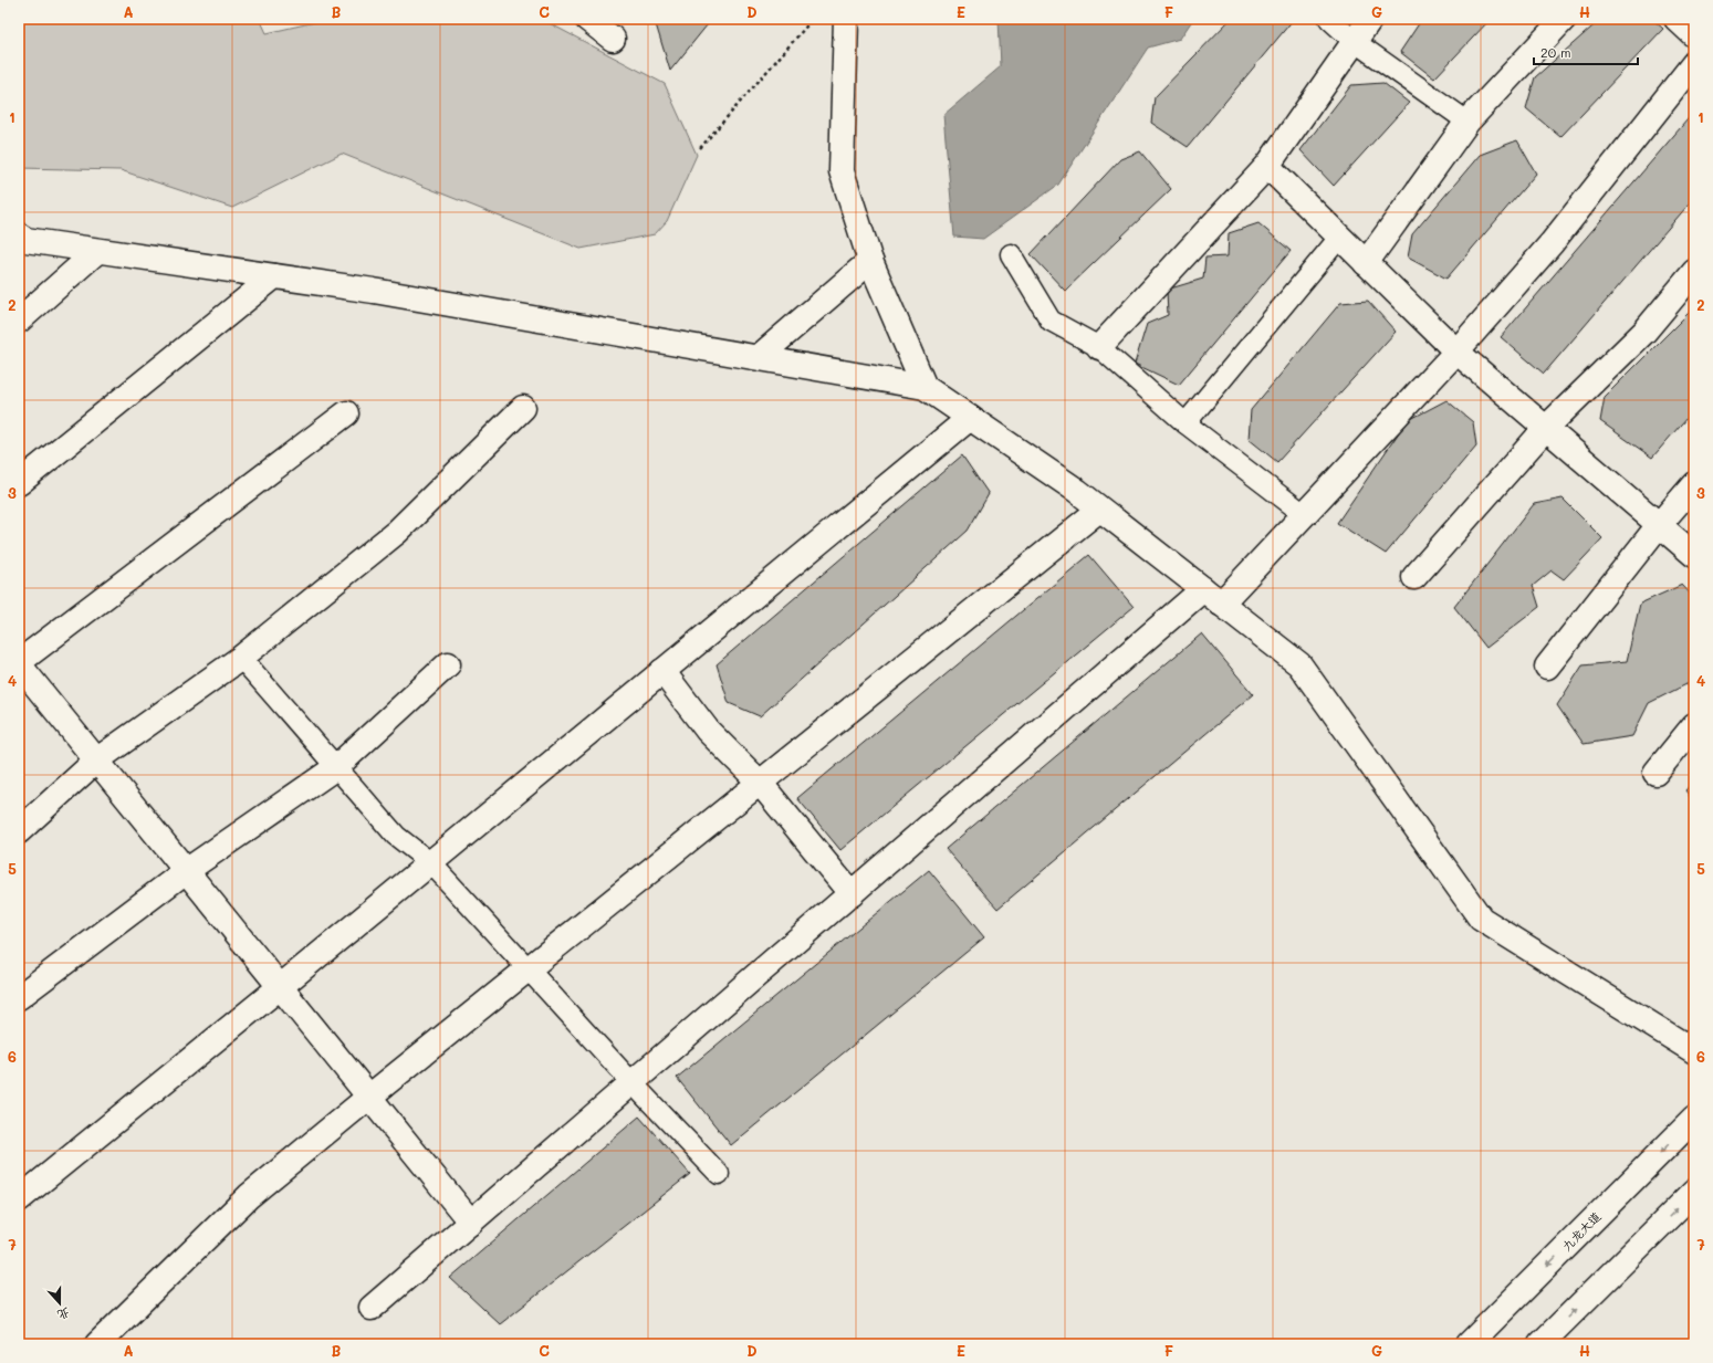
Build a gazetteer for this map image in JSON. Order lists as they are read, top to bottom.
{
  "streets": {
    "street": ["九龙大道"]
  },
  "scale_bar": "20 m",
  "north": "bottom",
  "grid": {
    "columns": [
      "A",
      "B",
      "C",
      "D",
      "E",
      "F",
      "G",
      "H"
    ],
    "rows": [
      "1",
      "2",
      "3",
      "4",
      "5",
      "6",
      "7"
    ]
  }
}
